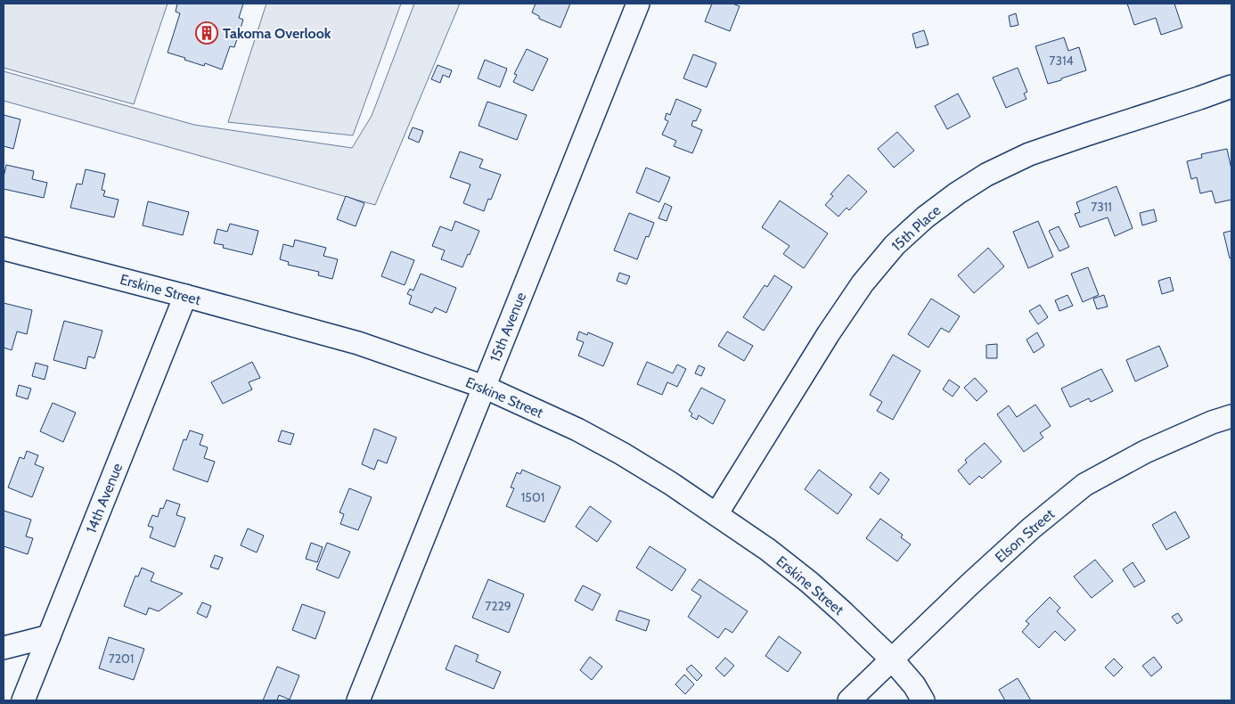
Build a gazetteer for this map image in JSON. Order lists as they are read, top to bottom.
{
  "streets": {
    "street": [
      "15th Place",
      "Erskine Street",
      "15th Avenue",
      "14th Avenue",
      "Elson Street"
    ]
  },
  "crossings": [
    ["15th Place", "Erskine Street"],
    ["Erskine Street", "15th Avenue"],
    ["Erskine Street", "14th Avenue"],
    ["Erskine Street", "Elson Street"]
  ],
  "places": {
    "building": ["Takoma Overlook"]
  },
  "house_numbers": [
    "7314",
    "7311",
    "1501",
    "7229",
    "7201"
  ]
}
